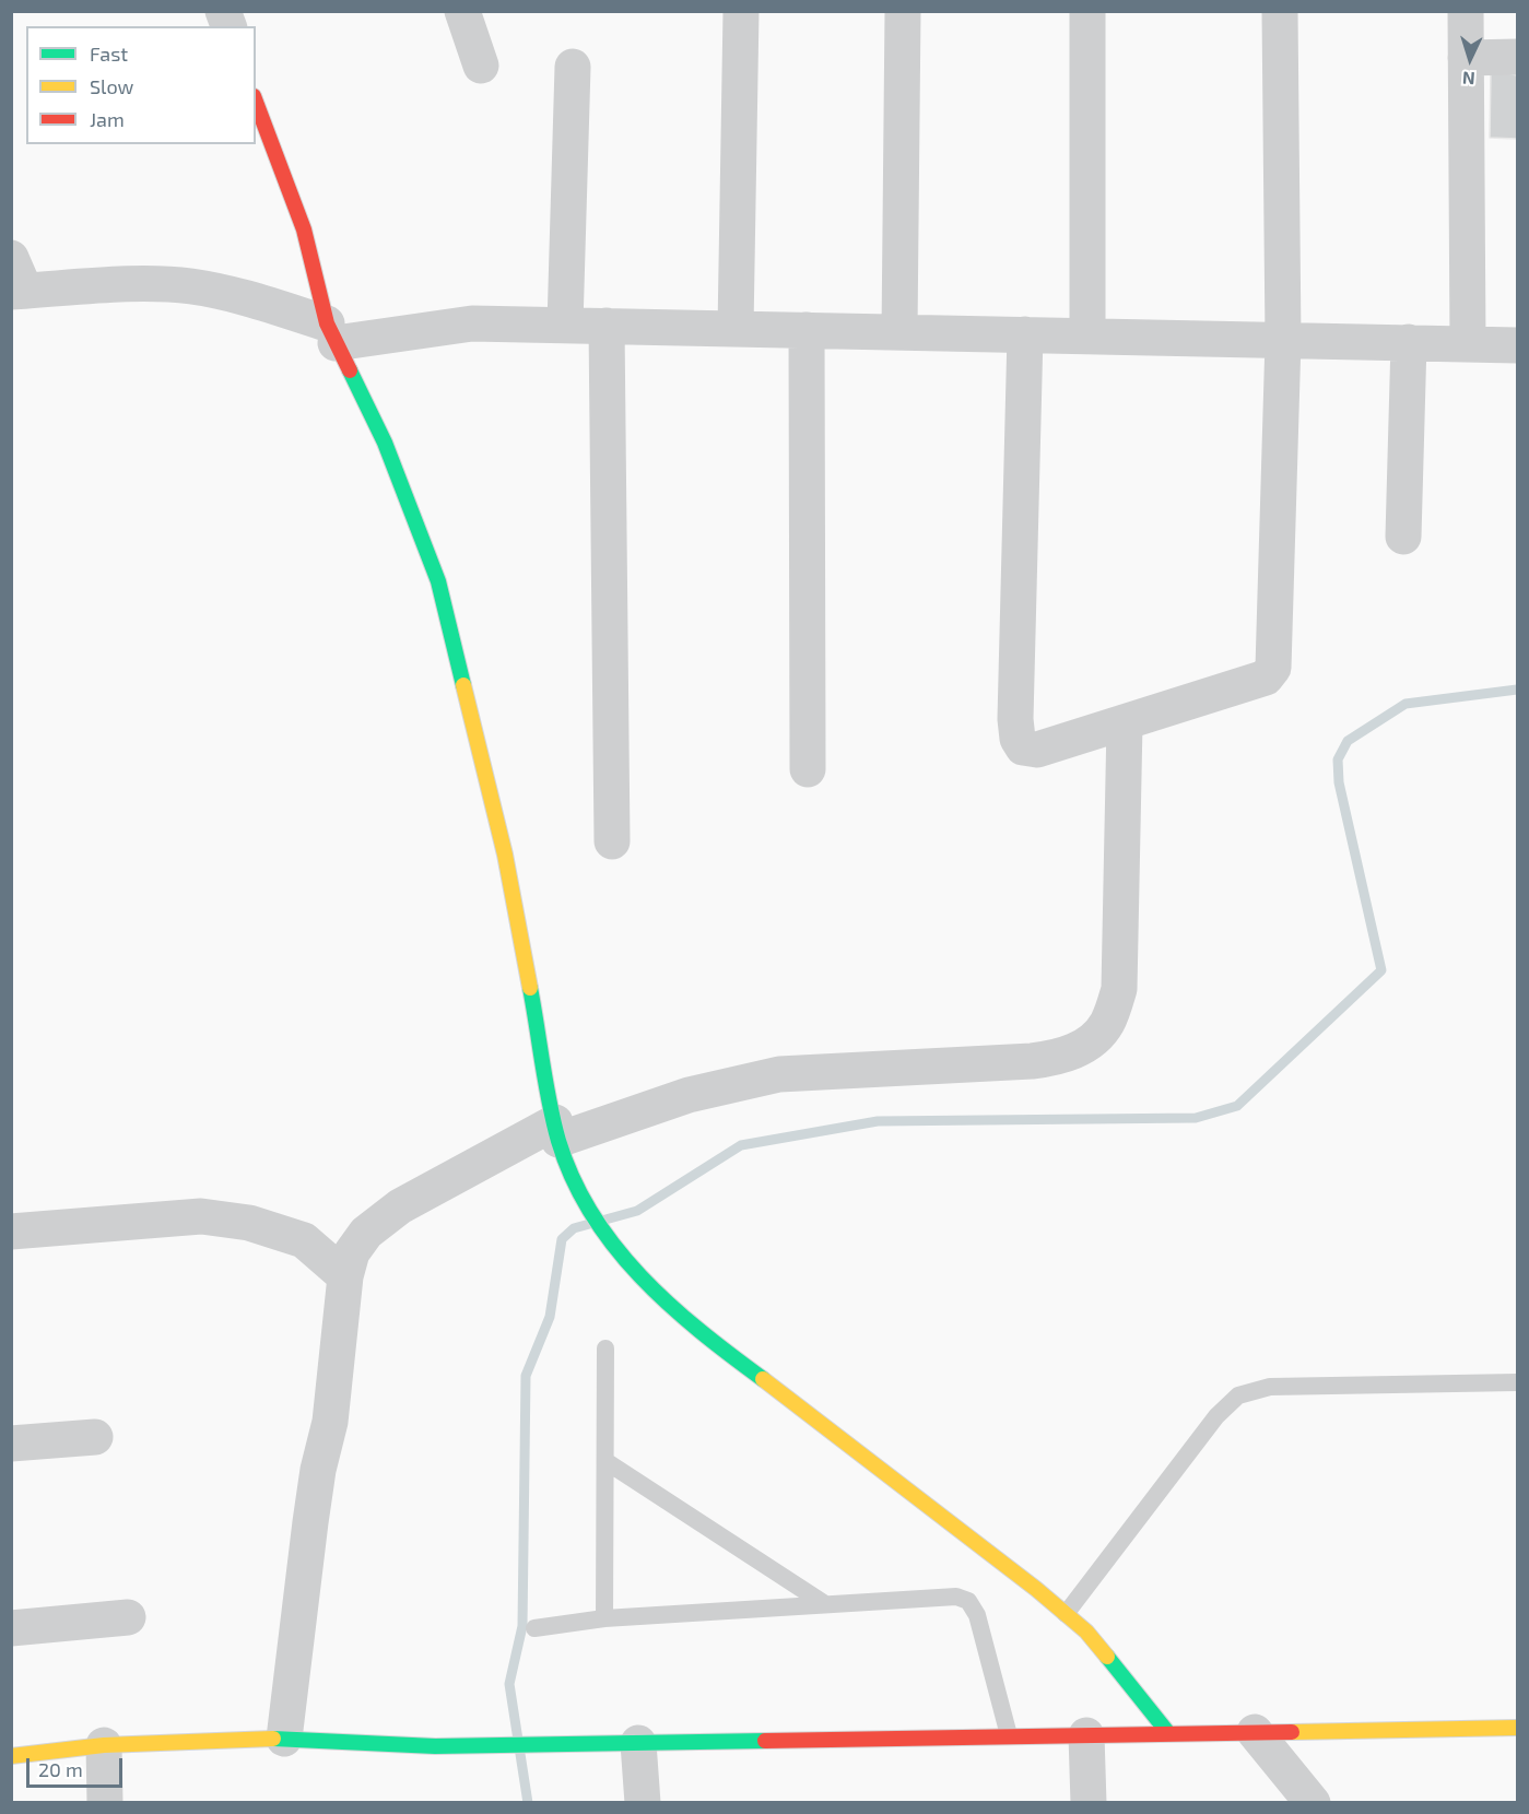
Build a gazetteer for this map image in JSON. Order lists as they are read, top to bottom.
{
  "legend": ["Fast", "Slow", "Jam"],
  "scale_bar": "20 m",
  "north": "bottom"
}
